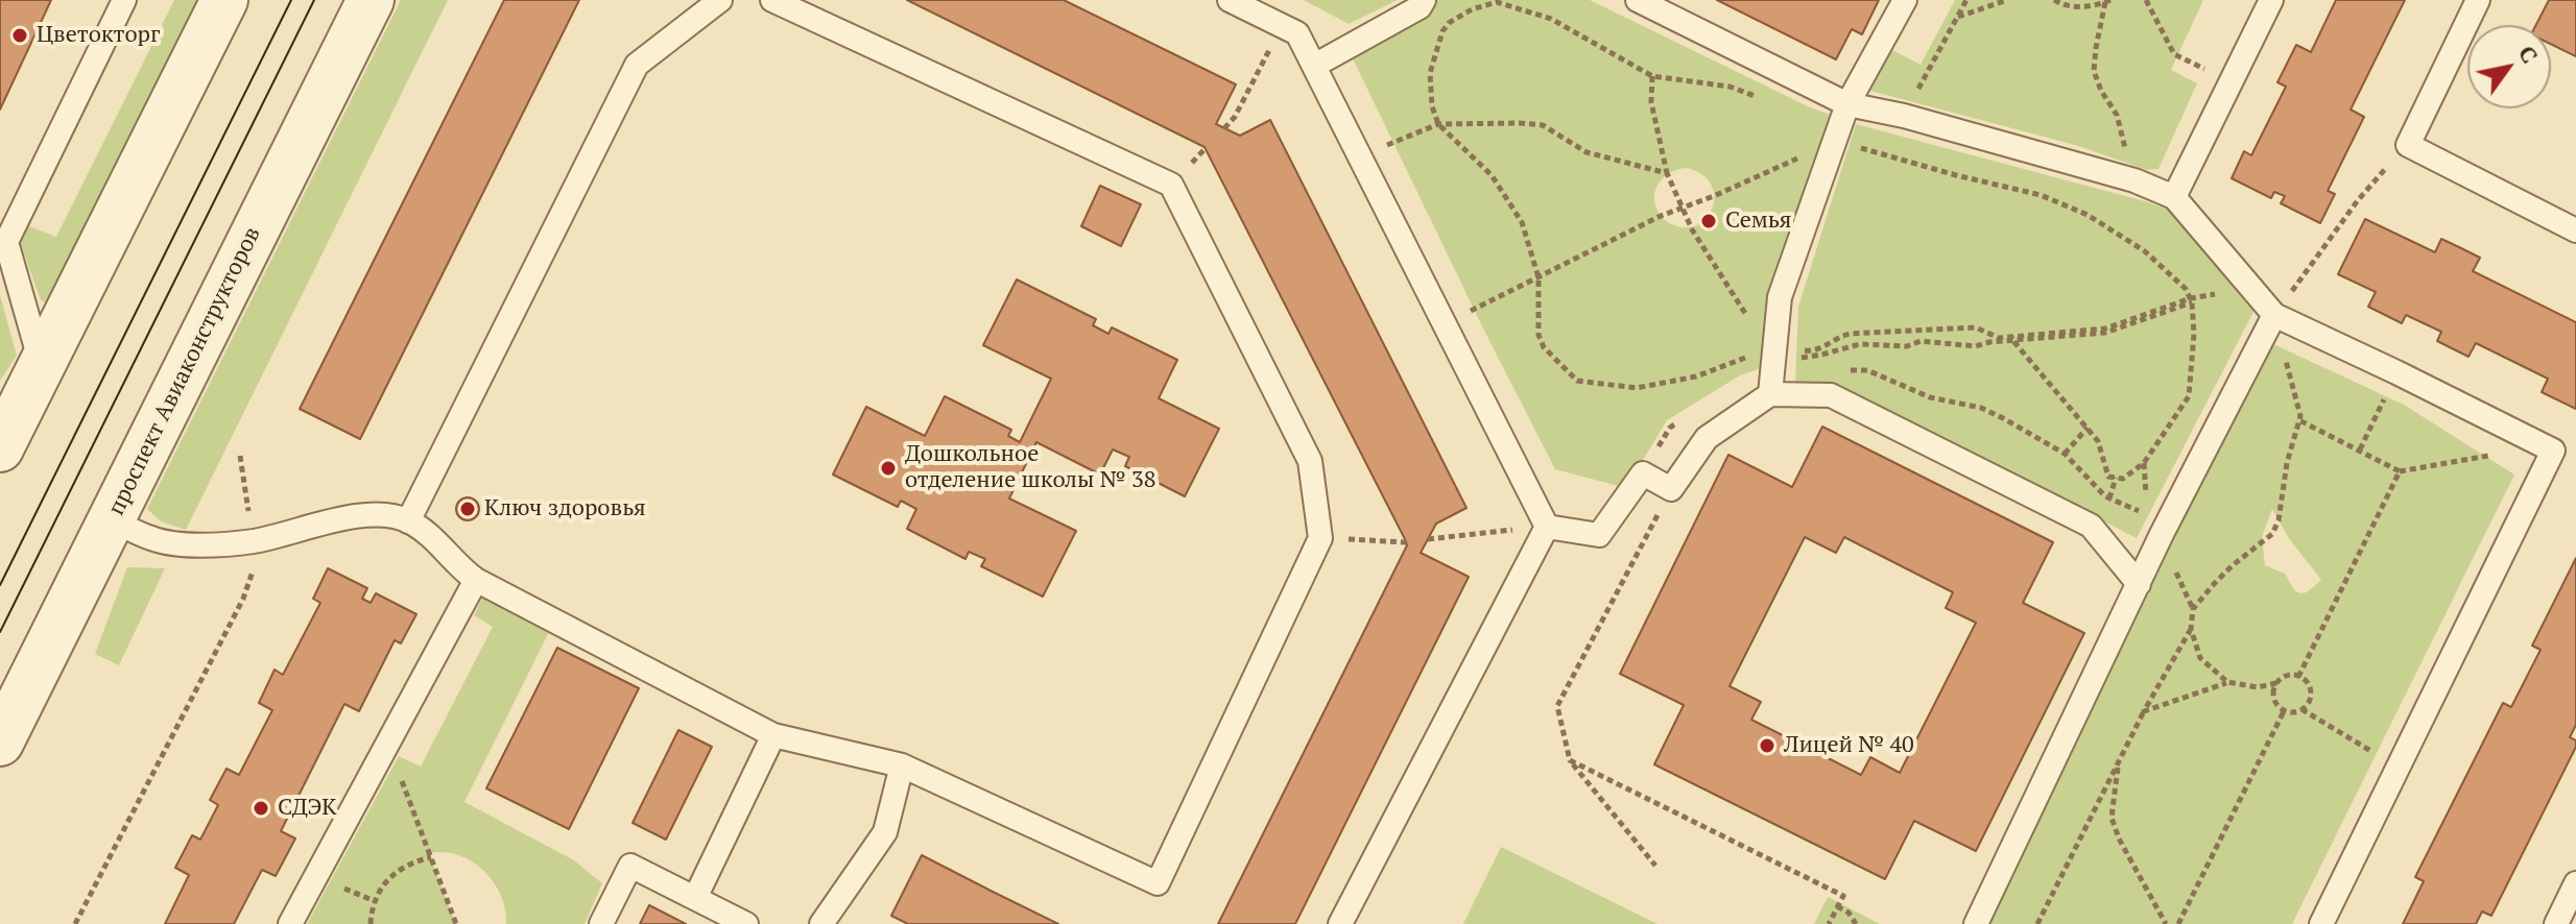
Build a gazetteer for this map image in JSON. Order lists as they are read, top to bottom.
{
  "streets": {
    "street": ["проспект Авиаконструкторов"]
  },
  "places": [
    "Цветокторг",
    "Семья",
    "Дошкольное отделение школы № 38",
    "Ключ здоровья",
    "Лицей № 40",
    "СДЭК"
  ],
  "north": "top right"
}
